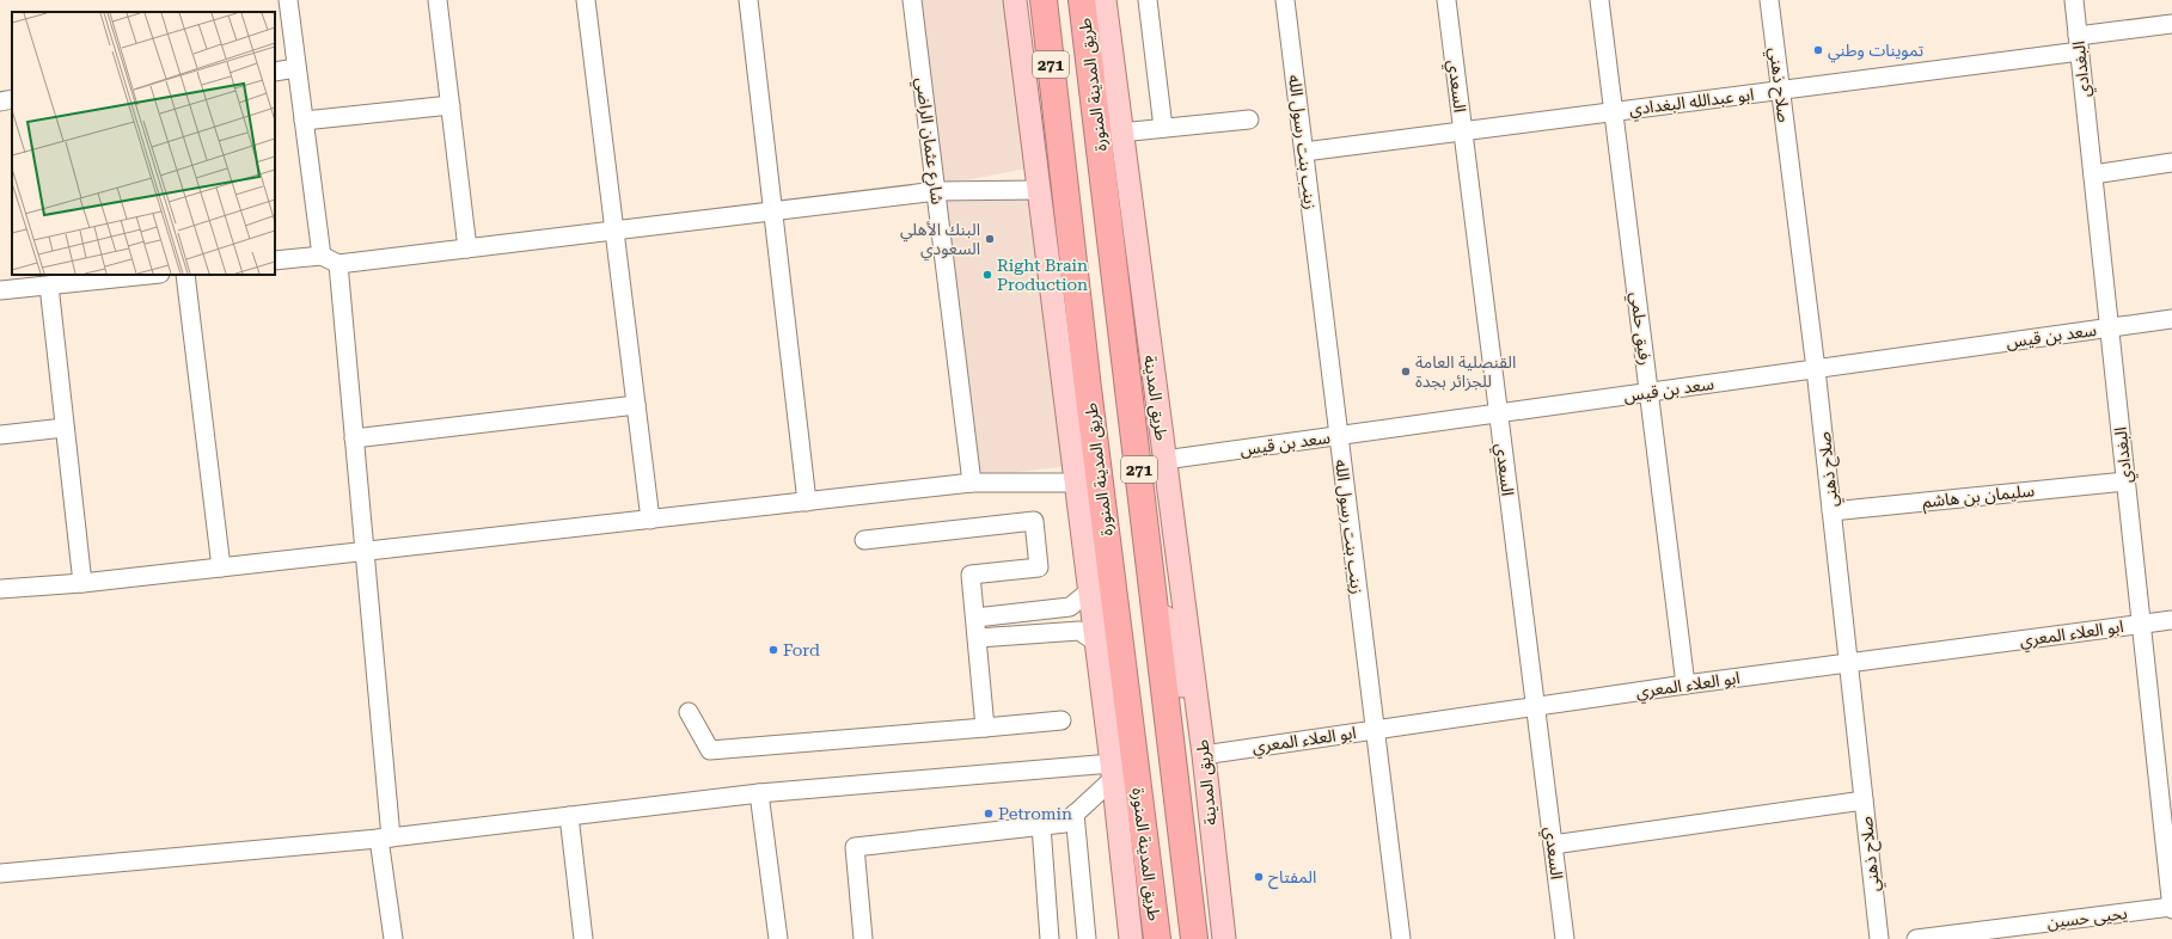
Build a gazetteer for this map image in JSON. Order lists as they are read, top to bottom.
{
  "streets": {
    "highway": ["271", "طريق المدينة المنورة"],
    "main road": ["طريق المدينة"],
    "street": [
      "البغدادي",
      "صلاح ذهني",
      "السعدي",
      "ابو عبدالله البغدادي",
      "شارع عثمان الراضي",
      "زينب بنت رسول الله",
      "رفيق حلمي",
      "سعد بن قيس",
      "سليمان بن هاشم",
      "ابو العلاء المعري",
      "يحيى حسين"
    ]
  },
  "crossings": [
    ["البغدادي", "ابو عبدالله البغدادي"],
    ["البغدادي", "سعد بن قيس"],
    ["البغدادي", "سليمان بن هاشم"],
    ["البغدادي", "ابو العلاء المعري"],
    ["البغدادي", "يحيى حسين"],
    ["صلاح ذهني", "ابو عبدالله البغدادي"],
    ["صلاح ذهني", "سعد بن قيس"],
    ["صلاح ذهني", "سليمان بن هاشم"],
    ["صلاح ذهني", "ابو العلاء المعري"],
    ["السعدي", "ابو عبدالله البغدادي"],
    ["السعدي", "سعد بن قيس"],
    ["السعدي", "ابو العلاء المعري"],
    ["ابو عبدالله البغدادي", "زينب بنت رسول الله"],
    ["ابو عبدالله البغدادي", "رفيق حلمي"],
    ["زينب بنت رسول الله", "سعد بن قيس"],
    ["زينب بنت رسول الله", "ابو العلاء المعري"],
    ["رفيق حلمي", "سعد بن قيس"],
    ["رفيق حلمي", "ابو العلاء المعري"],
    ["سعد بن قيس", "طريق المدينة"],
    ["طريق المدينة", "ابو العلاء المعري"]
  ],
  "places": [
    "تموينات وطني",
    "البنك الأهلي السعودي",
    "Right Brain Production",
    "القنصلية العامة للجزائر بجدة",
    "Ford",
    "Petromin",
    "المفتاح"
  ]
}
